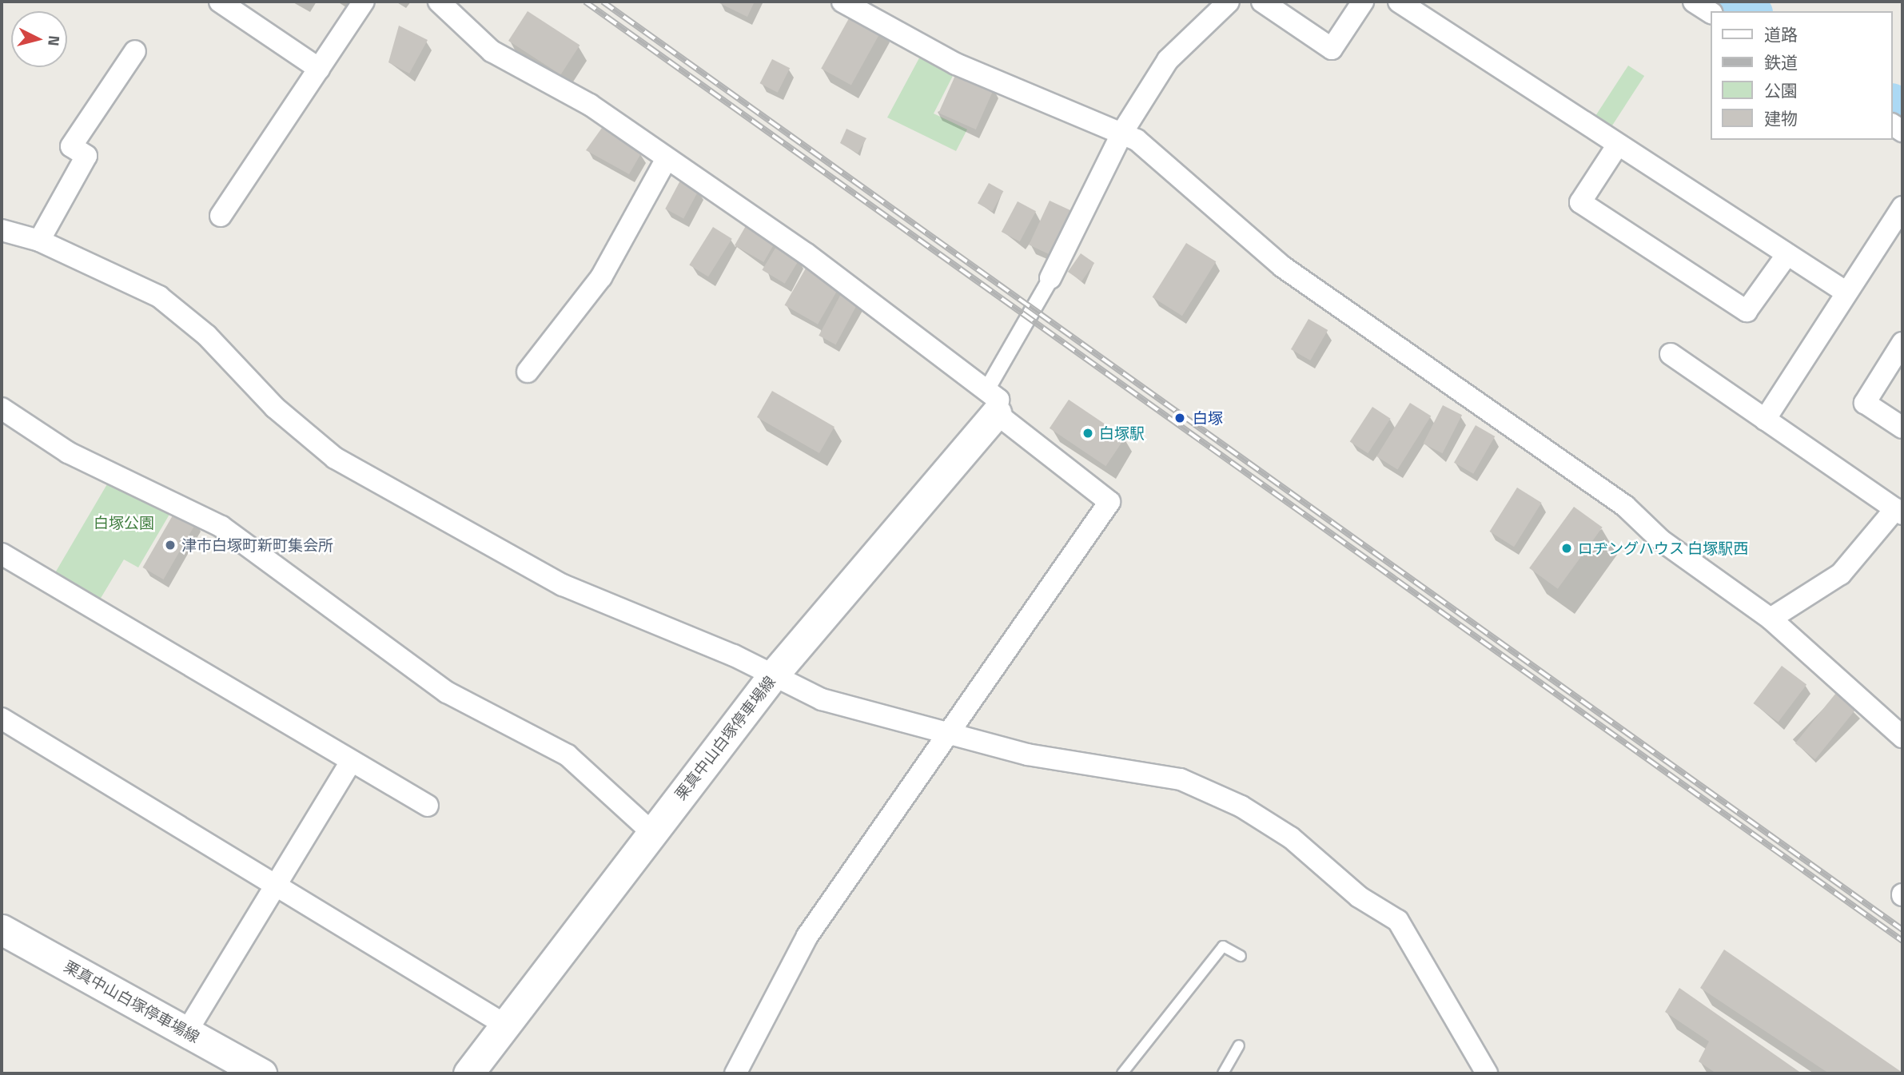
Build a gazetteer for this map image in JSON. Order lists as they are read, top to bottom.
{
  "streets": {
    "main road": ["栗真中山白塚停車場線"]
  },
  "parks": ["白塚公園"],
  "places": [
    "白塚",
    "白塚駅",
    "津市白塚町新町集会所",
    "ロヂングハウス 白塚駅西"
  ],
  "legend": [
    "道路",
    "鉄道",
    "公園",
    "建物"
  ],
  "north": "right"
}
